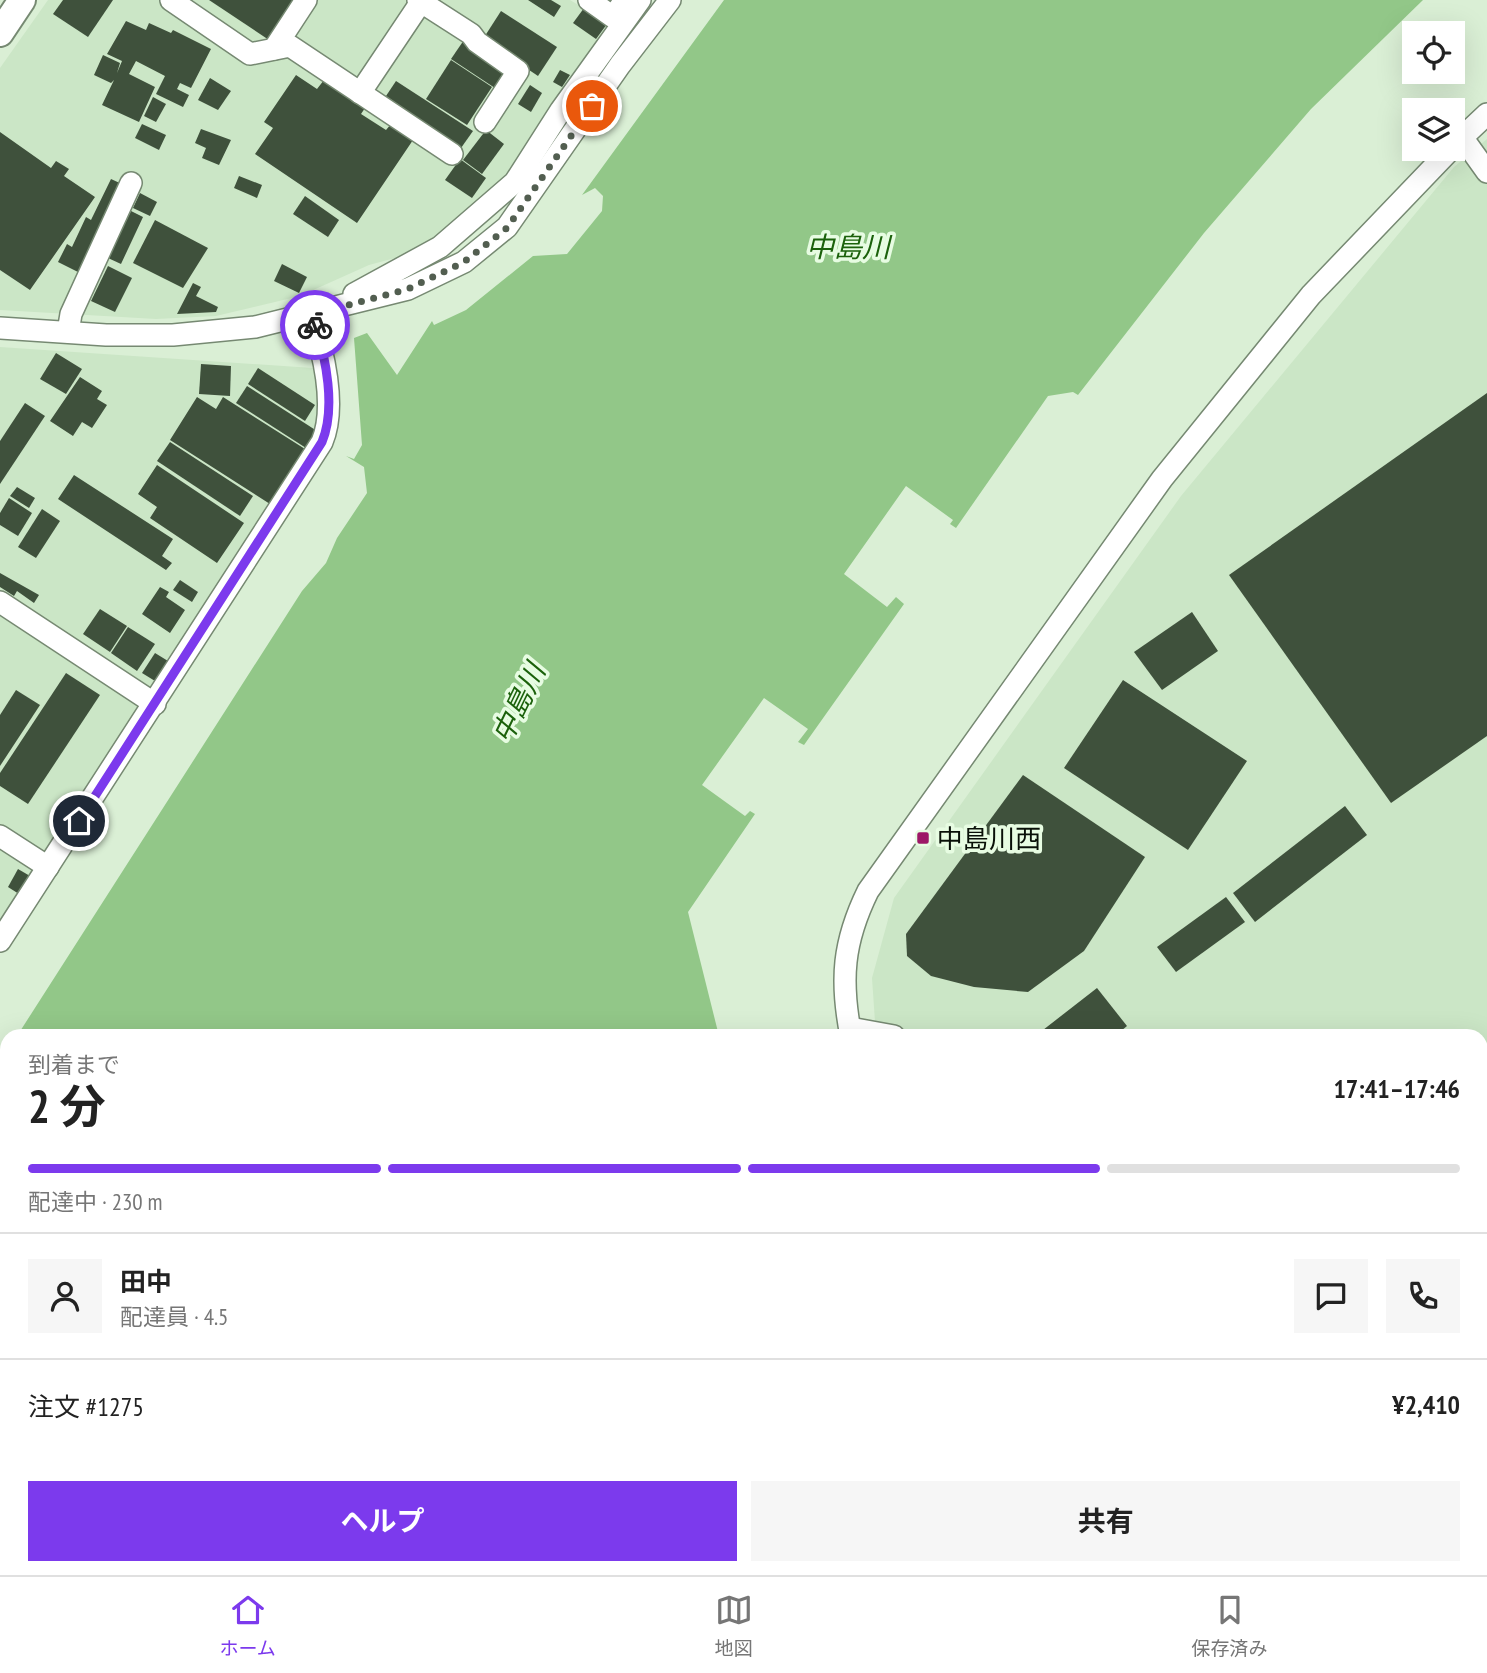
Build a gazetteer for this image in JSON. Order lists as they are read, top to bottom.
{
  "water": ["中島川"],
  "places": {
    "transit": ["中島川西"]
  },
  "page": {
    "heading": ["2 分", "到着まで", "17:41–17:46"],
    "panel": [
      "田中",
      "配達員 · 4.5",
      "注文 #1275",
      "¥2,410"
    ],
    "bar": "配達中 · 230 m",
    "buttons": ["ヘルプ", "共有"],
    "tabs": ["ホーム", "地図", "保存済み"]
  }
}
